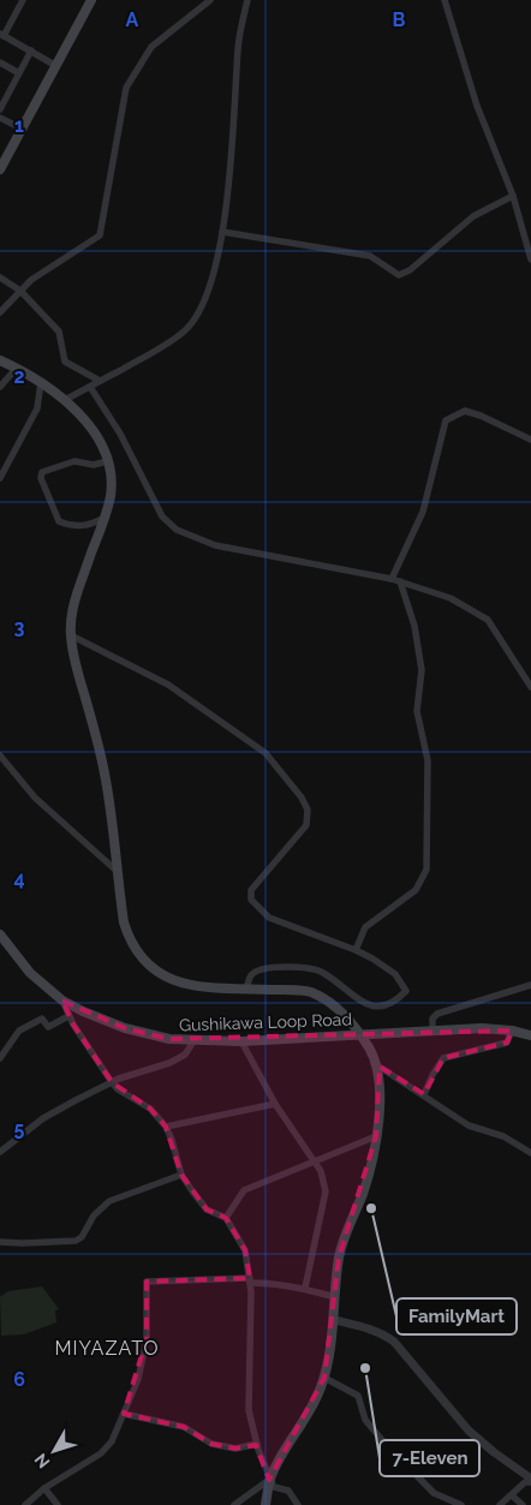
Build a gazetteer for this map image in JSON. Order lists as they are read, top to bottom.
{
  "streets": {
    "main road": ["Gushikawa Loop Road"]
  },
  "districts": ["MIYAZATO"],
  "places": ["FamilyMart", "7-Eleven"],
  "north": "bottom left",
  "grid": {
    "columns": ["A", "B"],
    "rows": [
      "1",
      "2",
      "3",
      "4",
      "5",
      "6"
    ]
  }
}
